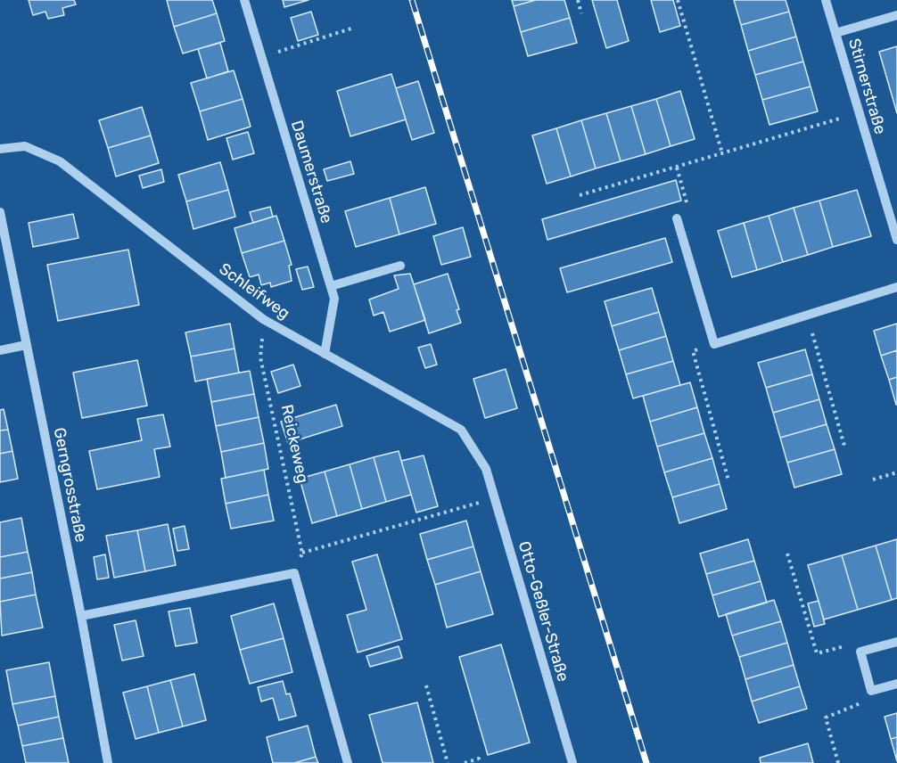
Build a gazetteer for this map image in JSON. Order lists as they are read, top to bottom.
{
  "streets": {
    "street": [
      "Stirnerstraße",
      "Daumerstraße",
      "Schleifweg",
      "Gerngrosstraße",
      "Otto-Geßler-Straße"
    ],
    "path": ["Reickeweg"]
  },
  "crossings": [
    ["Daumerstraße", "Schleifweg"],
    ["Schleifweg", "Reickeweg"],
    ["Schleifweg", "Otto-Geßler-Straße"]
  ]
}
